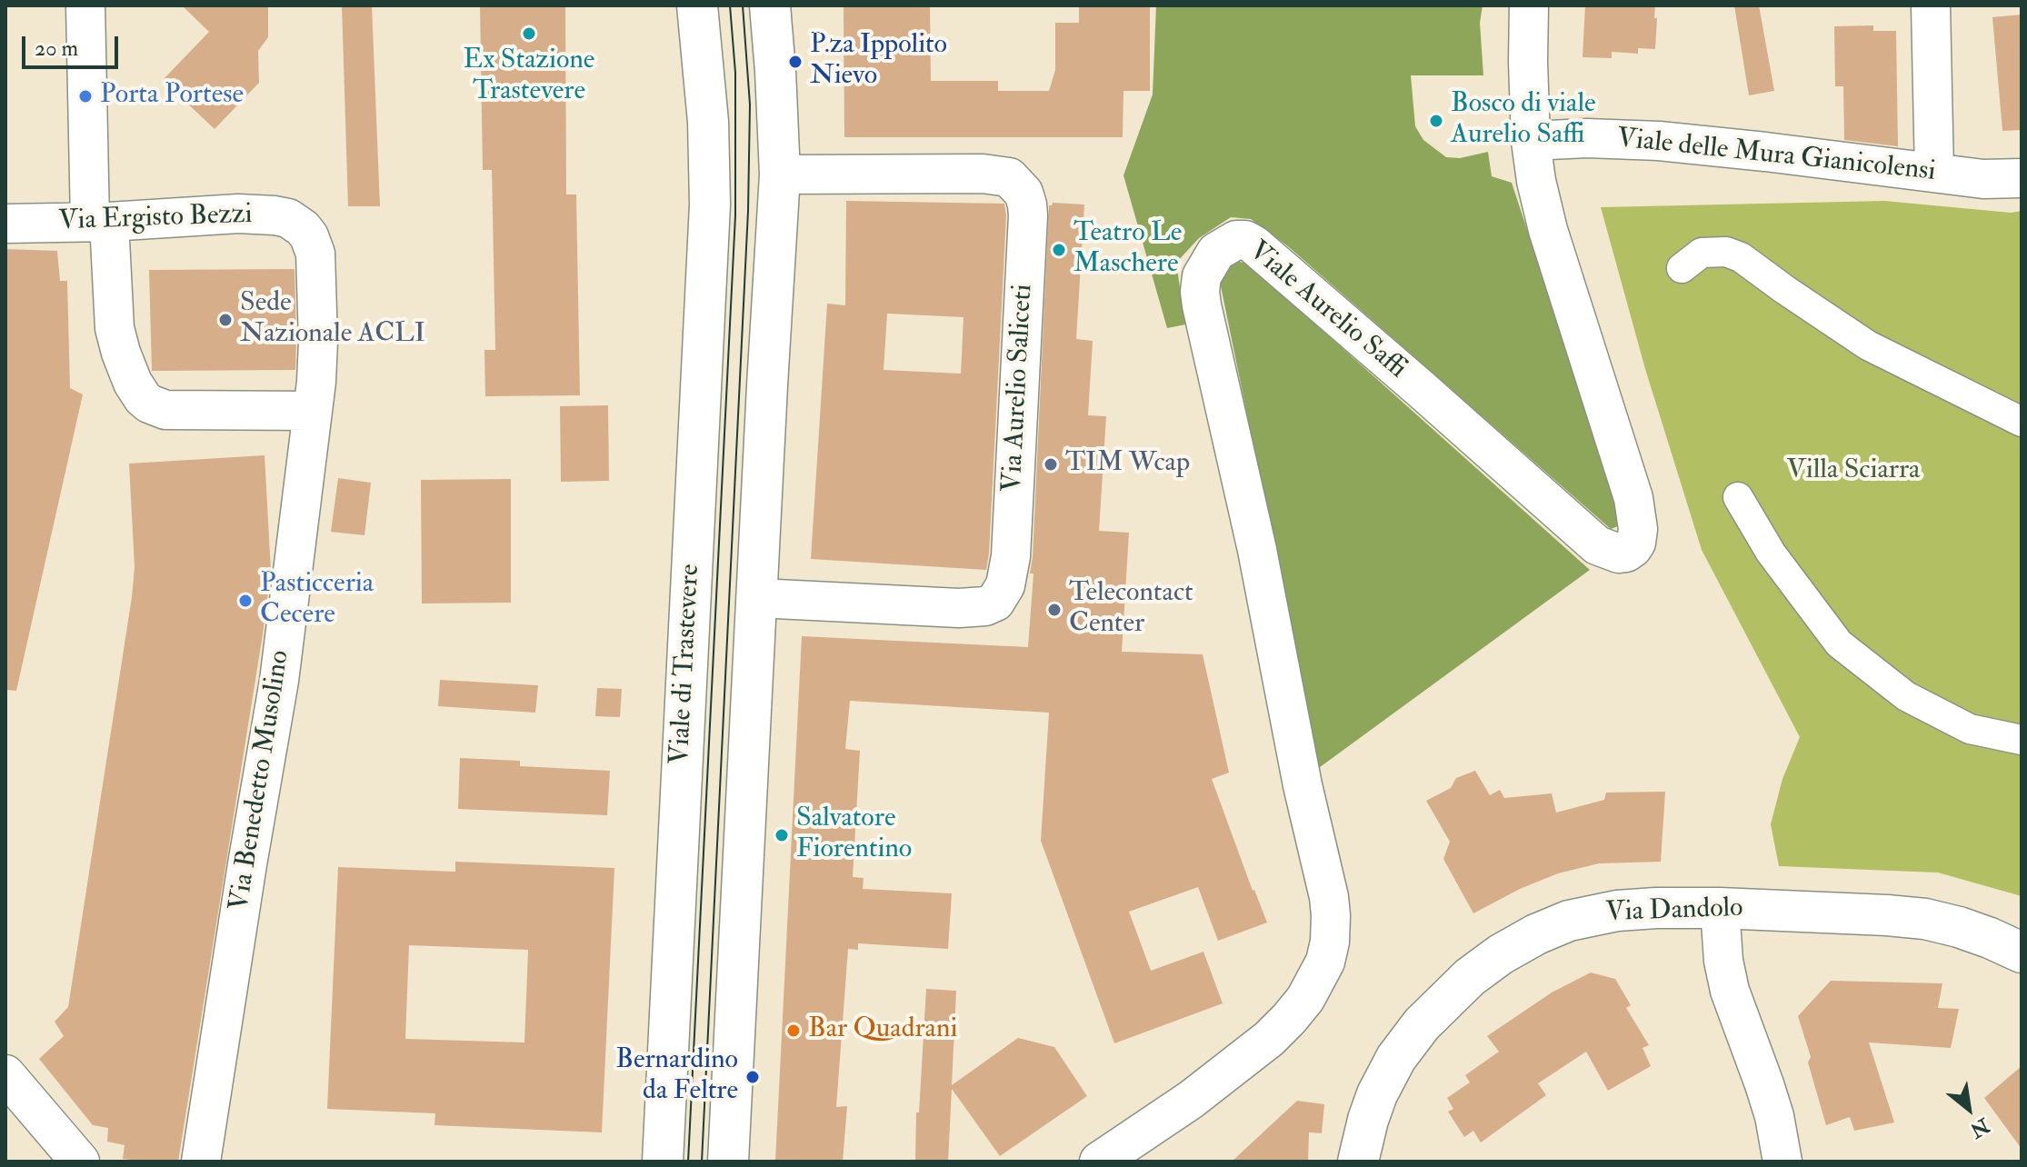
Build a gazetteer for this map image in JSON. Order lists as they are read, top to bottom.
{
  "streets": {
    "main road": ["Viale di Trastevere", "Via Dandolo"],
    "street": [
      "Viale delle Mura Gianicolensi",
      "Via Ergisto Bezzi",
      "Viale Aurelio Saffi",
      "Via Aurelio Saliceti",
      "Via Benedetto Musolino"
    ]
  },
  "crossings": [
    ["Viale delle Mura Gianicolensi", "Viale Aurelio Saffi"],
    ["Via Ergisto Bezzi", "Via Benedetto Musolino"]
  ],
  "parks": ["Villa Sciarra"],
  "places": [
    "Ex Stazione Trastevere",
    "P.za Ippolito Nievo",
    "Porta Portese",
    "Bosco di viale Aurelio Saffi",
    "Teatro Le Maschere",
    "Sede Nazionale ACLI",
    "TIM Wcap",
    "Pasticceria Cecere",
    "Telecontact Center",
    "Salvatore Fiorentino",
    "Bar Quadrani",
    "Bernardino da Feltre"
  ],
  "scale_bar": "20 m",
  "north": "bottom right"
}
